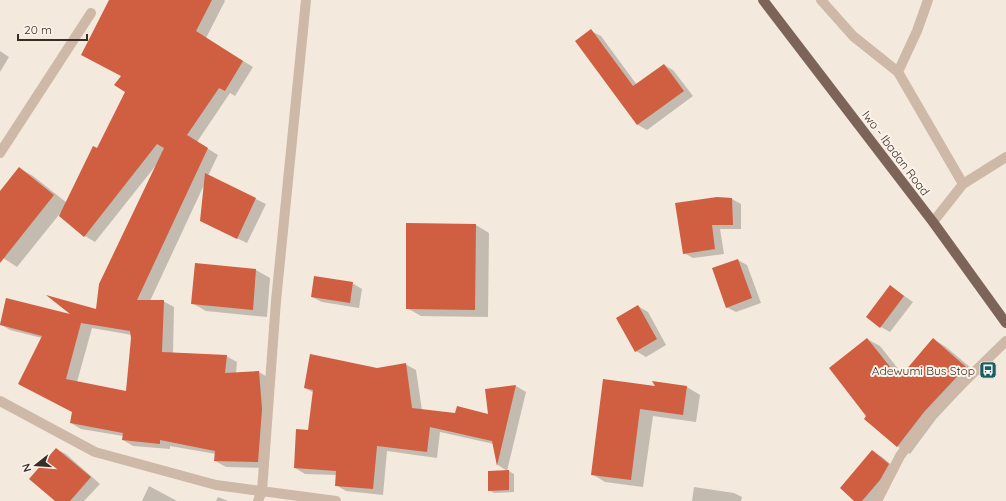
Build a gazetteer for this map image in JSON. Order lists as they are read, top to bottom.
{
  "streets": {
    "main road": ["Iwo - Ibadan Road"]
  },
  "places": {
    "bus stop": ["Adewumi Bus Stop"]
  },
  "scale_bar": "20 m",
  "north": "left"
}
